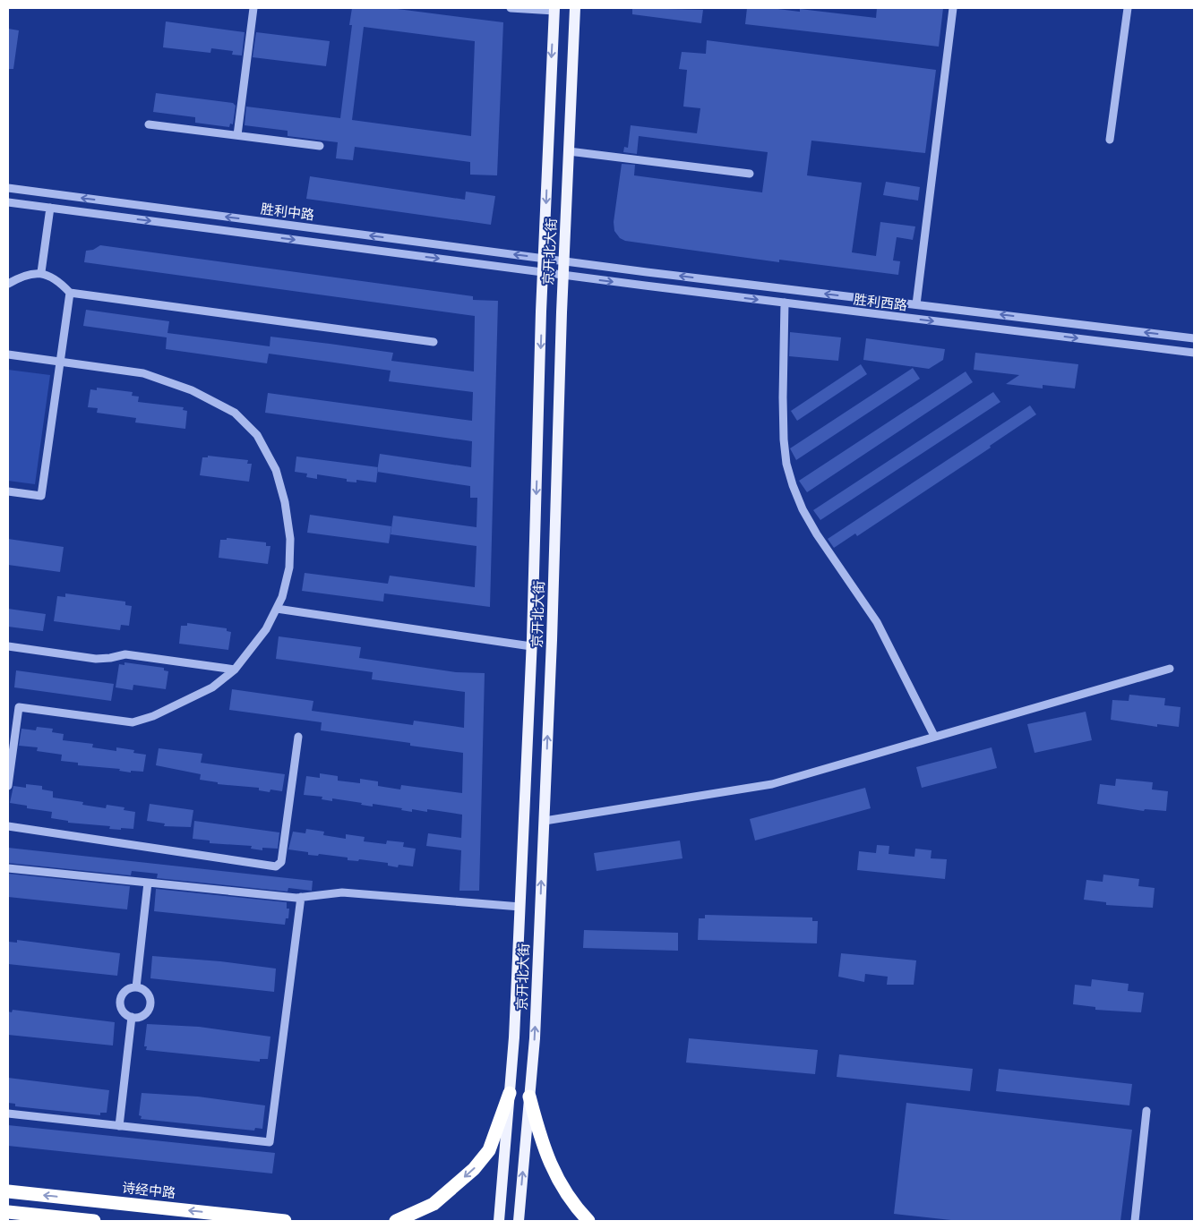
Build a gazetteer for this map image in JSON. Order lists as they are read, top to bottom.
{
  "streets": {
    "highway": ["诗经中路"],
    "main road": ["京开北大街"],
    "street": ["胜利中路", "胜利西路"]
  },
  "crossings": [
    ["胜利中路", "京开北大街"],
    ["胜利中路", "胜利西路"],
    ["京开北大街", "胜利西路"]
  ]
}
